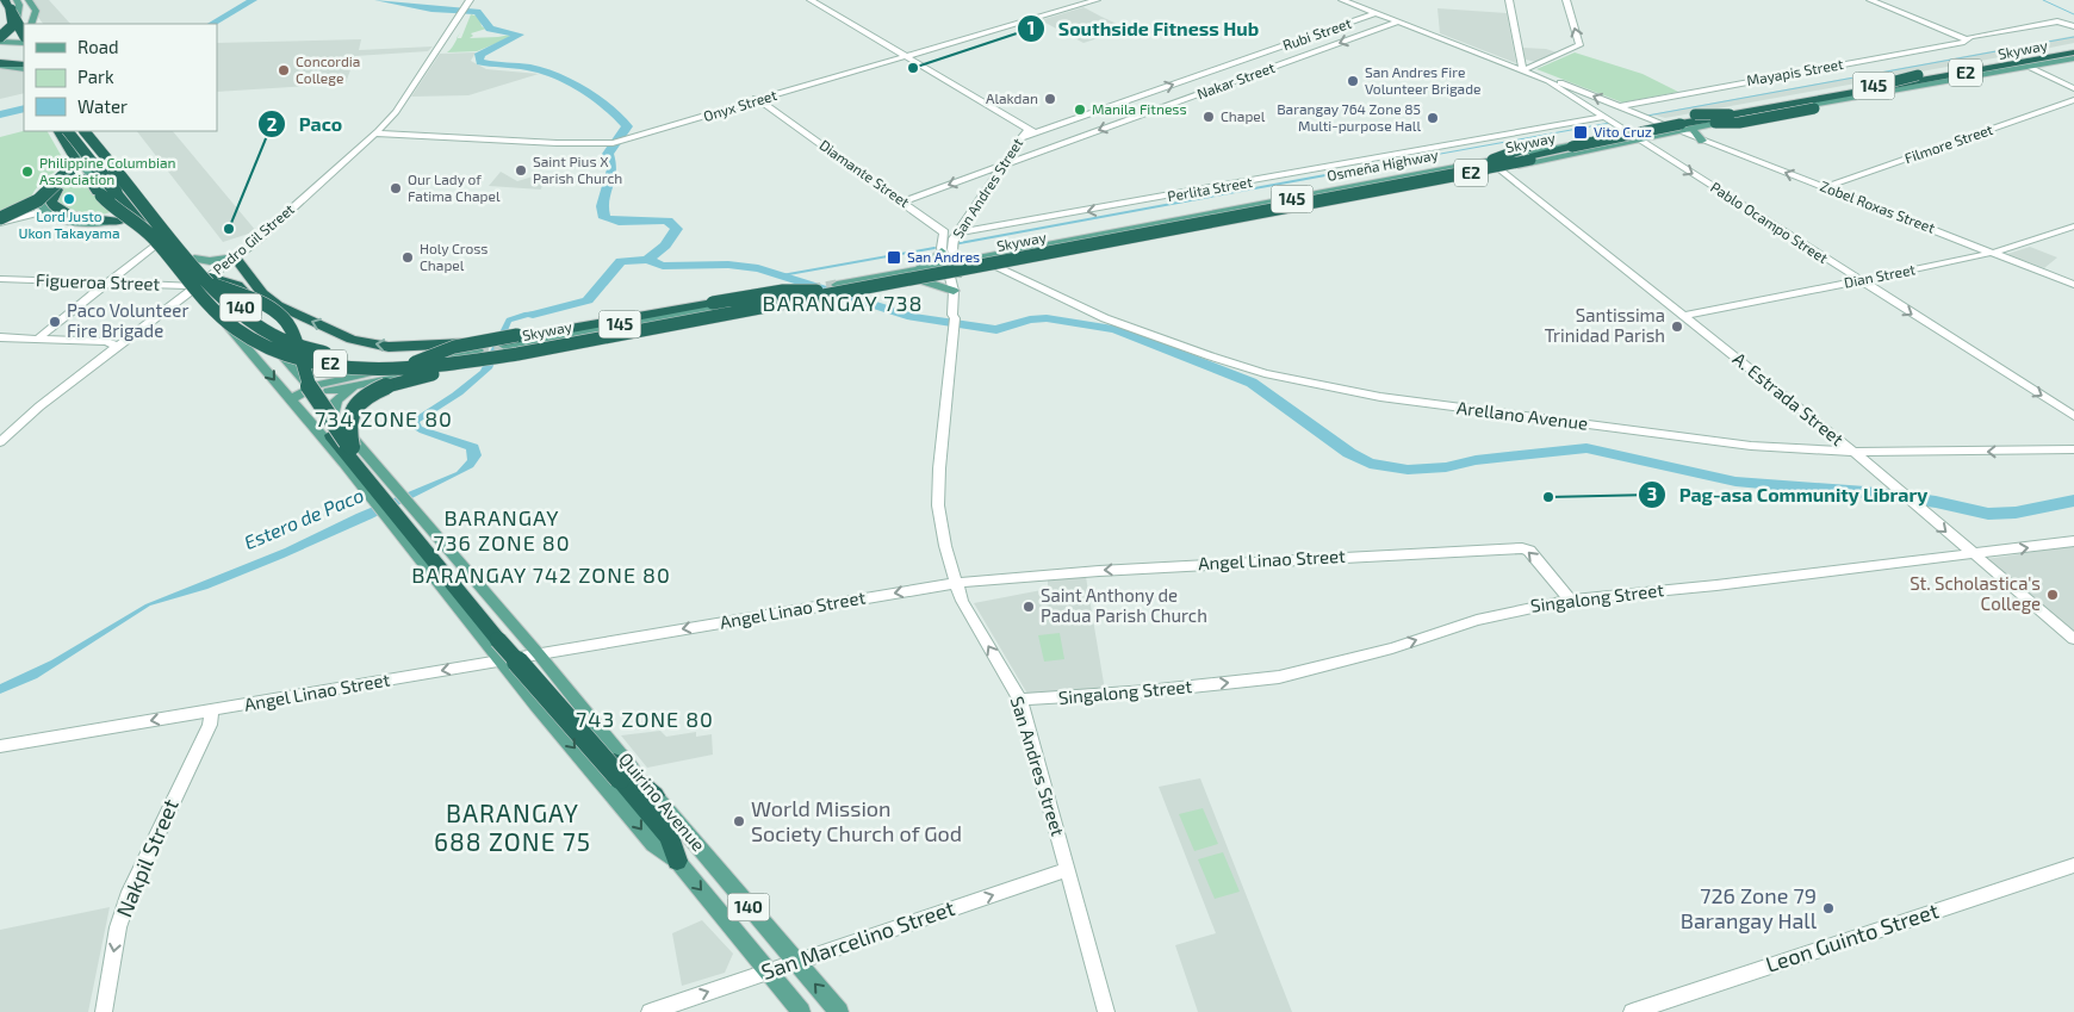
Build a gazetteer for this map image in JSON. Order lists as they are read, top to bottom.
{
  "streets": {
    "highway": ["Skyway", "E2"],
    "main road": [
      "145",
      "Osmeña Highway",
      "140",
      "Quirino Avenue"
    ],
    "street": [
      "Rubi Street",
      "Mayapis Street",
      "Nakar Street",
      "Onyx Street",
      "Filmore Street",
      "Diamante Street",
      "San Andres Street",
      "Perlita Street",
      "Zobel Roxas Street",
      "Pablo Ocampo Street",
      "Pedro Gil Street",
      "Dian Street",
      "Figueroa Street",
      "A. Estrada Street",
      "Arellano Avenue",
      "Angel Linao Street",
      "Singalong Street",
      "Nakpil Street",
      "Leon Guinto Street",
      "San Marcelino Street"
    ]
  },
  "crossings": [
    ["Rubi Street", "San Andres Street"],
    ["Rubi Street", "Zobel Roxas Street"],
    ["Skyway", "Osmeña Highway"],
    ["Skyway", "Pedro Gil Street"],
    ["Skyway", "Figueroa Street"],
    ["Skyway", "Quirino Avenue"],
    ["Mayapis Street", "Zobel Roxas Street"],
    ["Nakar Street", "Diamante Street"],
    ["Nakar Street", "San Andres Street"],
    ["Nakar Street", "Zobel Roxas Street"],
    ["Onyx Street", "Diamante Street"],
    ["Onyx Street", "Pedro Gil Street"],
    ["Filmore Street", "Zobel Roxas Street"],
    ["Osmeña Highway", "Diamante Street"],
    ["Osmeña Highway", "San Andres Street"],
    ["Osmeña Highway", "Zobel Roxas Street"],
    ["Osmeña Highway", "Pablo Ocampo Street"],
    ["Osmeña Highway", "A. Estrada Street"],
    ["Osmeña Highway", "Arellano Avenue"],
    ["Diamante Street", "San Andres Street"],
    ["San Andres Street", "Perlita Street"],
    ["San Andres Street", "Angel Linao Street"],
    ["San Andres Street", "Singalong Street"],
    ["San Andres Street", "San Marcelino Street"],
    ["Perlita Street", "Pablo Ocampo Street"],
    ["Zobel Roxas Street", "Pablo Ocampo Street"],
    ["Zobel Roxas Street", "Dian Street"],
    ["Pablo Ocampo Street", "Dian Street"],
    ["Pedro Gil Street", "Figueroa Street"],
    ["Pedro Gil Street", "Quirino Avenue"],
    ["Dian Street", "A. Estrada Street"],
    ["Figueroa Street", "Quirino Avenue"],
    ["A. Estrada Street", "Arellano Avenue"],
    ["A. Estrada Street", "Singalong Street"],
    ["Angel Linao Street", "Singalong Street"],
    ["Angel Linao Street", "Quirino Avenue"],
    ["Angel Linao Street", "Nakpil Street"],
    ["Quirino Avenue", "San Marcelino Street"]
  ],
  "one_way": [
    "Rubi Street",
    "Nakar Street",
    "Perlita Street",
    "Pablo Ocampo Street",
    "Angel Linao Street",
    "Singalong Street",
    "Nakpil Street",
    "San Marcelino Street"
  ],
  "districts": [
    "BARANGAY 738",
    "734 ZONE 80",
    "BARANGAY 736 ZONE 80",
    "BARANGAY 742 ZONE 80",
    "743 ZONE 80",
    "BARANGAY 688 ZONE 75"
  ],
  "water": ["Estero de Paco"],
  "places": {
    "other": [
      "Southside Fitness Hub",
      "Concordia College",
      "San Andres Fire Volunteer Brigade",
      "Alakdan",
      "Manila Fitness",
      "Chapel",
      "Barangay 764 Zone 85 Multi-purpose Hall",
      "Saint Pius X Parish Church",
      "Philippine Columbian Association",
      "Our Lady of Fatima Chapel",
      "Lord Justo Ukon Takayama",
      "Paco",
      "Holy Cross Chapel",
      "Paco Volunteer Fire Brigade",
      "Santissima Trinidad Parish",
      "Pag-asa Community Library",
      "St. Scholastica's College",
      "Saint Anthony de Padua Parish Church",
      "World Mission Society Church of God",
      "726 Zone 79 Barangay Hall"
    ],
    "transit": ["Vito Cruz", "San Andres"]
  },
  "legend": ["Road", "Park", "Water"]
}
